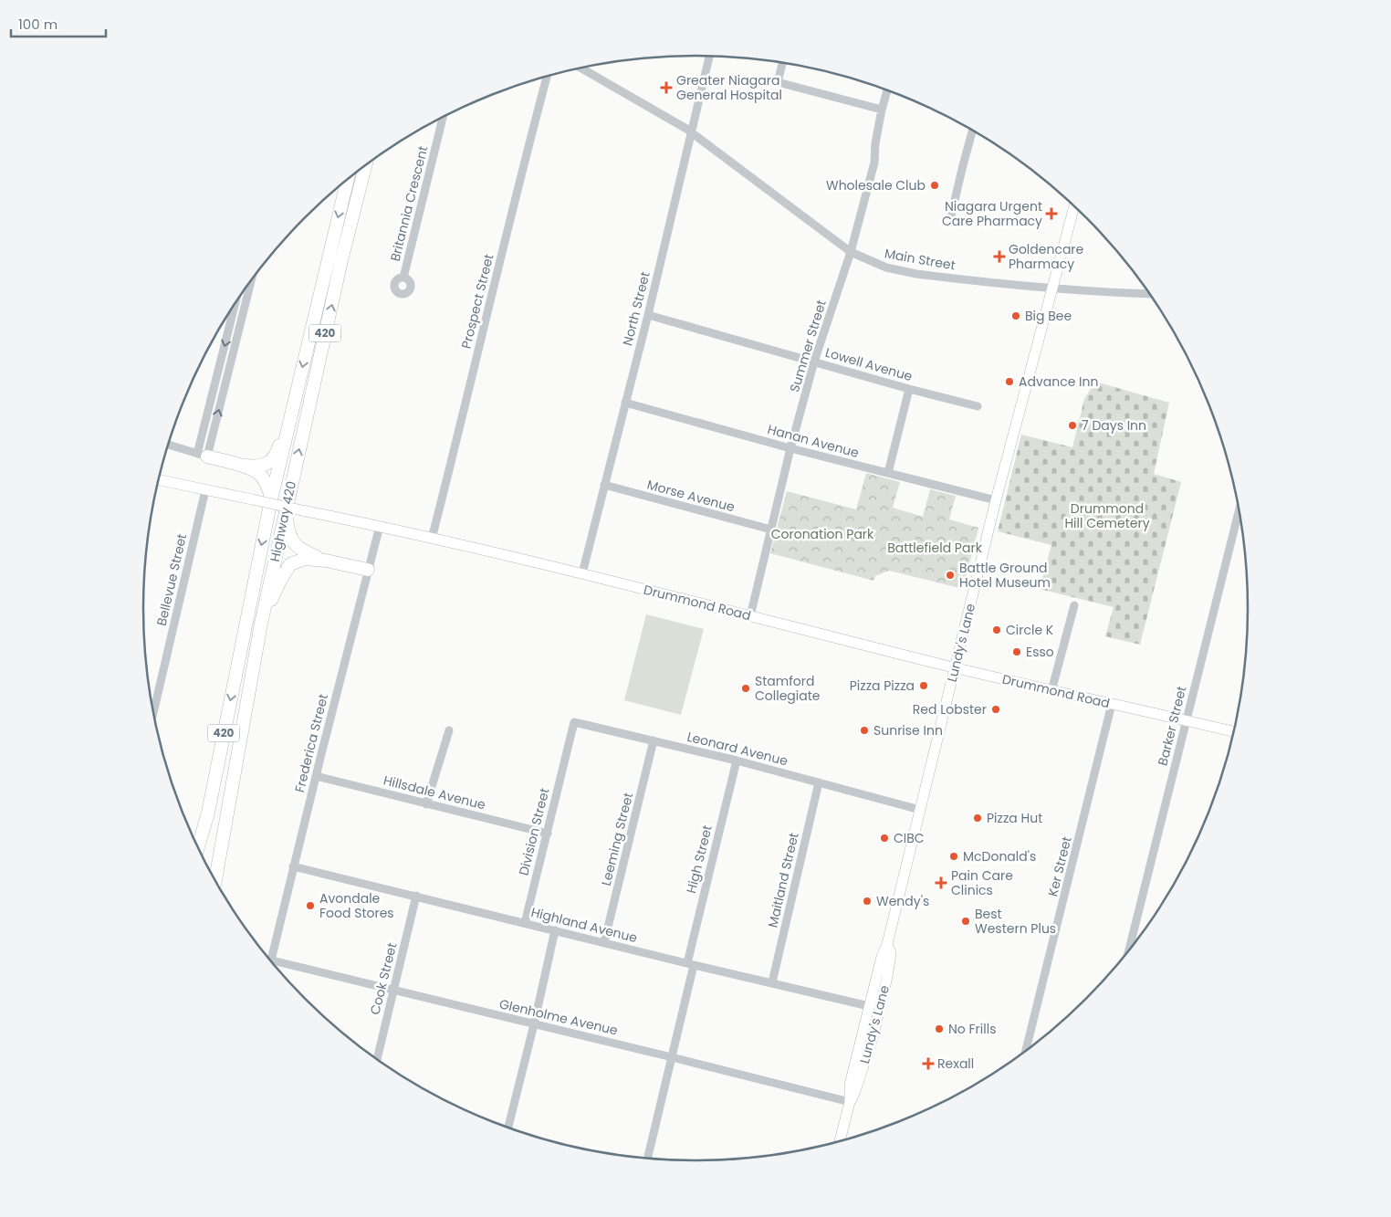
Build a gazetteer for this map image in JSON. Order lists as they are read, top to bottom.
{
  "streets": {
    "highway": ["420", "Highway 420"],
    "main road": ["Drummond Road", "Lundy's Lane"],
    "street": [
      "Britannia Crescent",
      "Main Street",
      "Prospect Street",
      "North Street",
      "Summer Street",
      "Lowell Avenue",
      "Hanan Avenue",
      "Morse Avenue",
      "Bellevue Street",
      "Barker Street",
      "Frederica Street",
      "Leonard Avenue",
      "Hillsdale Avenue",
      "Division Street",
      "Leeming Street",
      "High Street",
      "Ker Street",
      "Maitland Street",
      "Highland Avenue",
      "Cook Street",
      "Glenholme Avenue"
    ]
  },
  "crossings": [
    ["Main Street", "North Street"],
    ["Main Street", "Summer Street"],
    ["Main Street", "Lundy's Lane"],
    ["Prospect Street", "Drummond Road"],
    ["North Street", "Lowell Avenue"],
    ["North Street", "Hanan Avenue"],
    ["North Street", "Morse Avenue"],
    ["North Street", "Drummond Road"],
    ["Summer Street", "Lowell Avenue"],
    ["Summer Street", "Hanan Avenue"],
    ["Summer Street", "Morse Avenue"],
    ["Summer Street", "Drummond Road"],
    ["Hanan Avenue", "Lundy's Lane"],
    ["Bellevue Street", "Drummond Road"],
    ["Drummond Road", "Lundy's Lane"],
    ["Drummond Road", "Barker Street"],
    ["Drummond Road", "Frederica Street"],
    ["Drummond Road", "Ker Street"],
    ["Lundy's Lane", "Leonard Avenue"],
    ["Lundy's Lane", "Highland Avenue"],
    ["Lundy's Lane", "Glenholme Avenue"],
    ["Frederica Street", "Hillsdale Avenue"],
    ["Frederica Street", "Highland Avenue"],
    ["Leonard Avenue", "Division Street"],
    ["Leonard Avenue", "Leeming Street"],
    ["Leonard Avenue", "High Street"],
    ["Leonard Avenue", "Maitland Street"],
    ["Hillsdale Avenue", "Division Street"],
    ["Division Street", "Highland Avenue"],
    ["Leeming Street", "Highland Avenue"],
    ["High Street", "Highland Avenue"],
    ["High Street", "Glenholme Avenue"],
    ["Maitland Street", "Highland Avenue"],
    ["Highland Avenue", "Cook Street"],
    ["Cook Street", "Glenholme Avenue"]
  ],
  "parks": ["Drummond Hill Cemetery", "Coronation Park", "Battlefield Park"],
  "places": {
    "health": [
      "Greater Niagara General Hospital",
      "Niagara Urgent Care Pharmacy",
      "Goldencare Pharmacy",
      "Pain Care Clinics",
      "Rexall"
    ],
    "other": [
      "Wholesale Club",
      "Big Bee",
      "Advance Inn",
      "7 Days Inn",
      "Battle Ground Hotel Museum",
      "Circle K",
      "Esso",
      "Pizza Pizza",
      "Stamford Collegiate",
      "Red Lobster",
      "Sunrise Inn",
      "Pizza Hut",
      "CIBC",
      "McDonald's",
      "Wendy's",
      "Avondale Food Stores",
      "Best Western Plus",
      "No Frills"
    ]
  },
  "scale_bar": "100 m"
}
